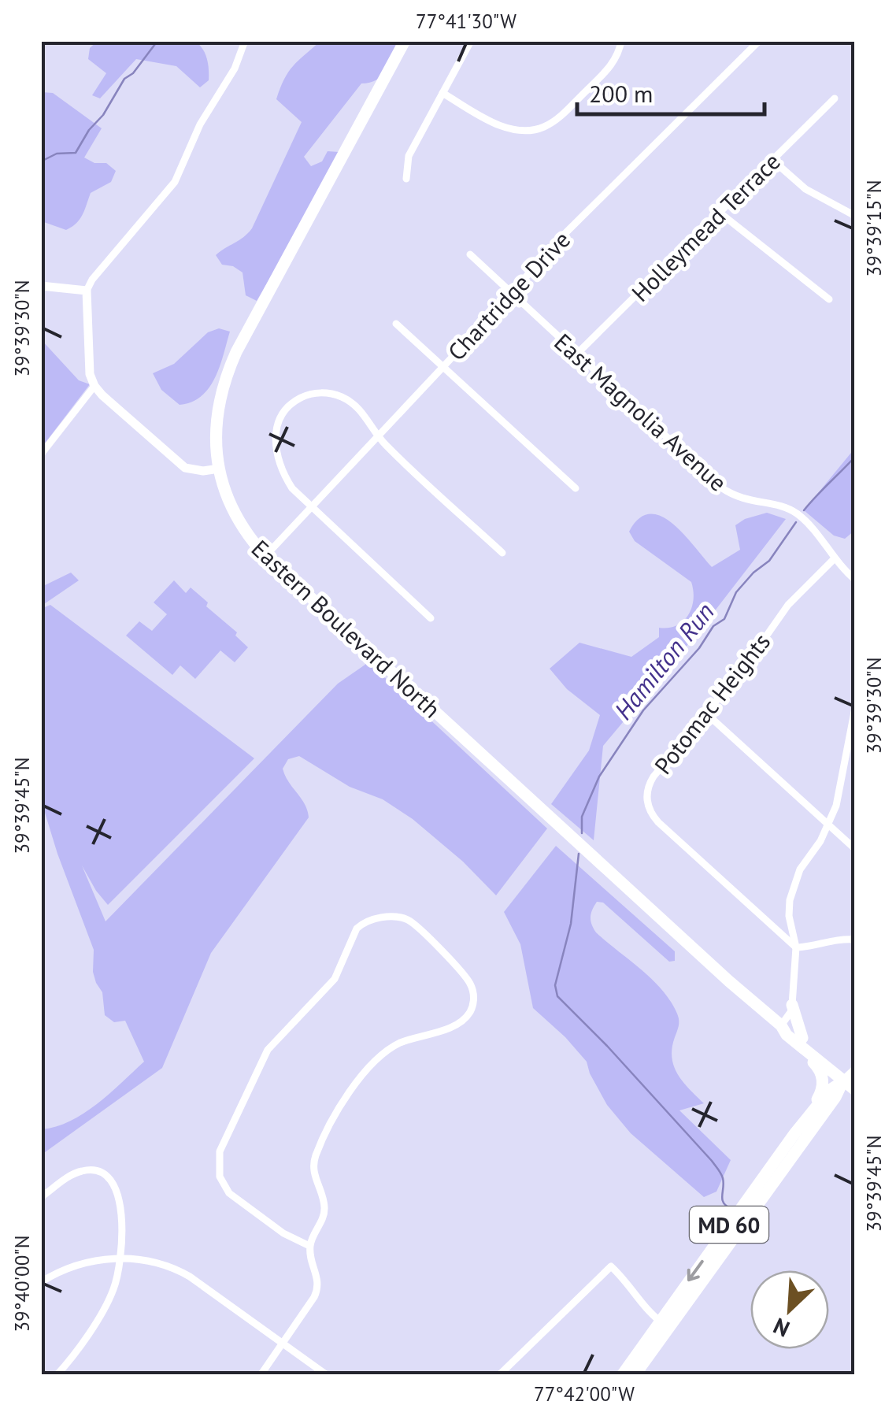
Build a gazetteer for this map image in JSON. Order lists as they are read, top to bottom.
{
  "streets": {
    "main road": ["Eastern Boulevard North", "MD 60"],
    "street": [
      "Holleymead Terrace",
      "Chartridge Drive",
      "East Magnolia Avenue",
      "Potomac Heights"
    ]
  },
  "crossings": [
    ["Holleymead Terrace", "East Magnolia Avenue"],
    ["Chartridge Drive", "East Magnolia Avenue"],
    ["Chartridge Drive", "Eastern Boulevard North"],
    ["East Magnolia Avenue", "Potomac Heights"],
    ["Eastern Boulevard North", "MD 60"]
  ],
  "water": ["Hamilton Run"],
  "scale_bar": "200 m",
  "north": "bottom left",
  "coordinates": [
    "77°41'30\"W",
    "39°39'15\"N",
    "39°39'30\"N",
    "39°39'45\"N",
    "39°40'00\"N",
    "77°42'00\"W"
  ]
}
